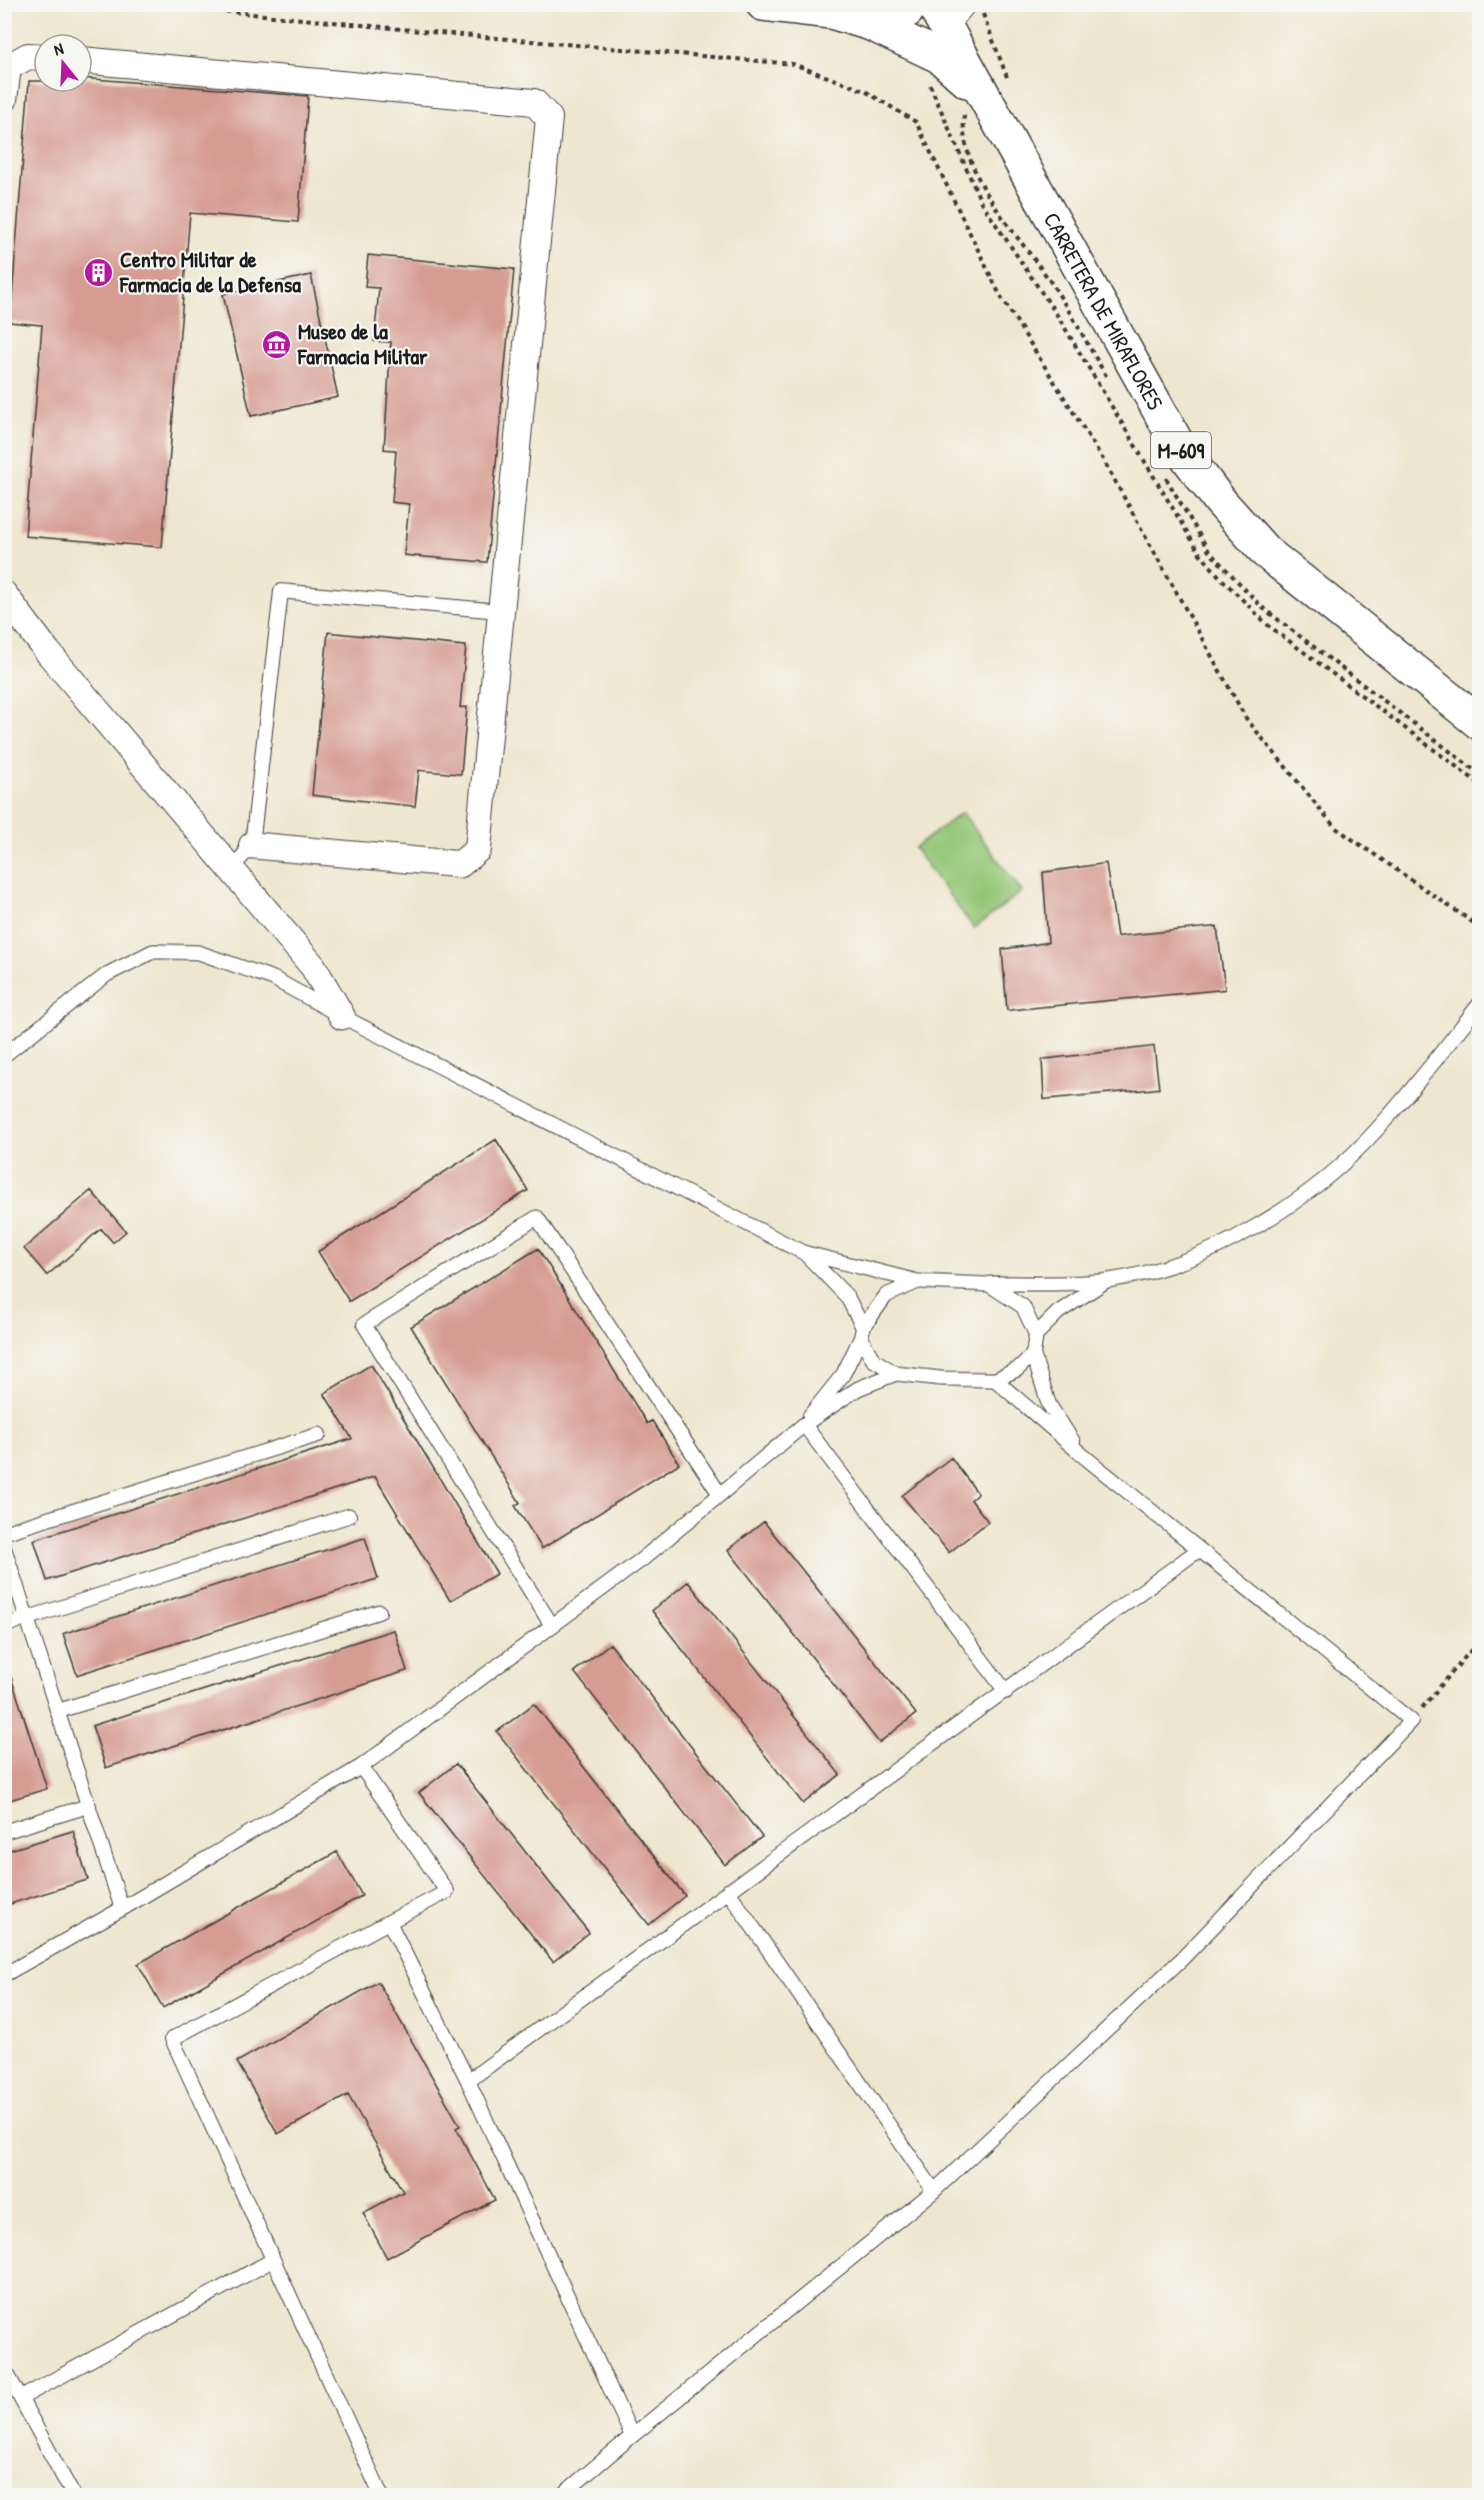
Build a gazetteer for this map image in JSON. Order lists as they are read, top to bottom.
{
  "streets": {
    "main road": ["CARRETERA DE MIRAFLORES", "M-609"]
  },
  "places": {
    "building": ["Centro Militar de Farmacia de la Defensa"],
    "museum": ["Museo de la Farmacia Militar"]
  },
  "north": "top"
}
